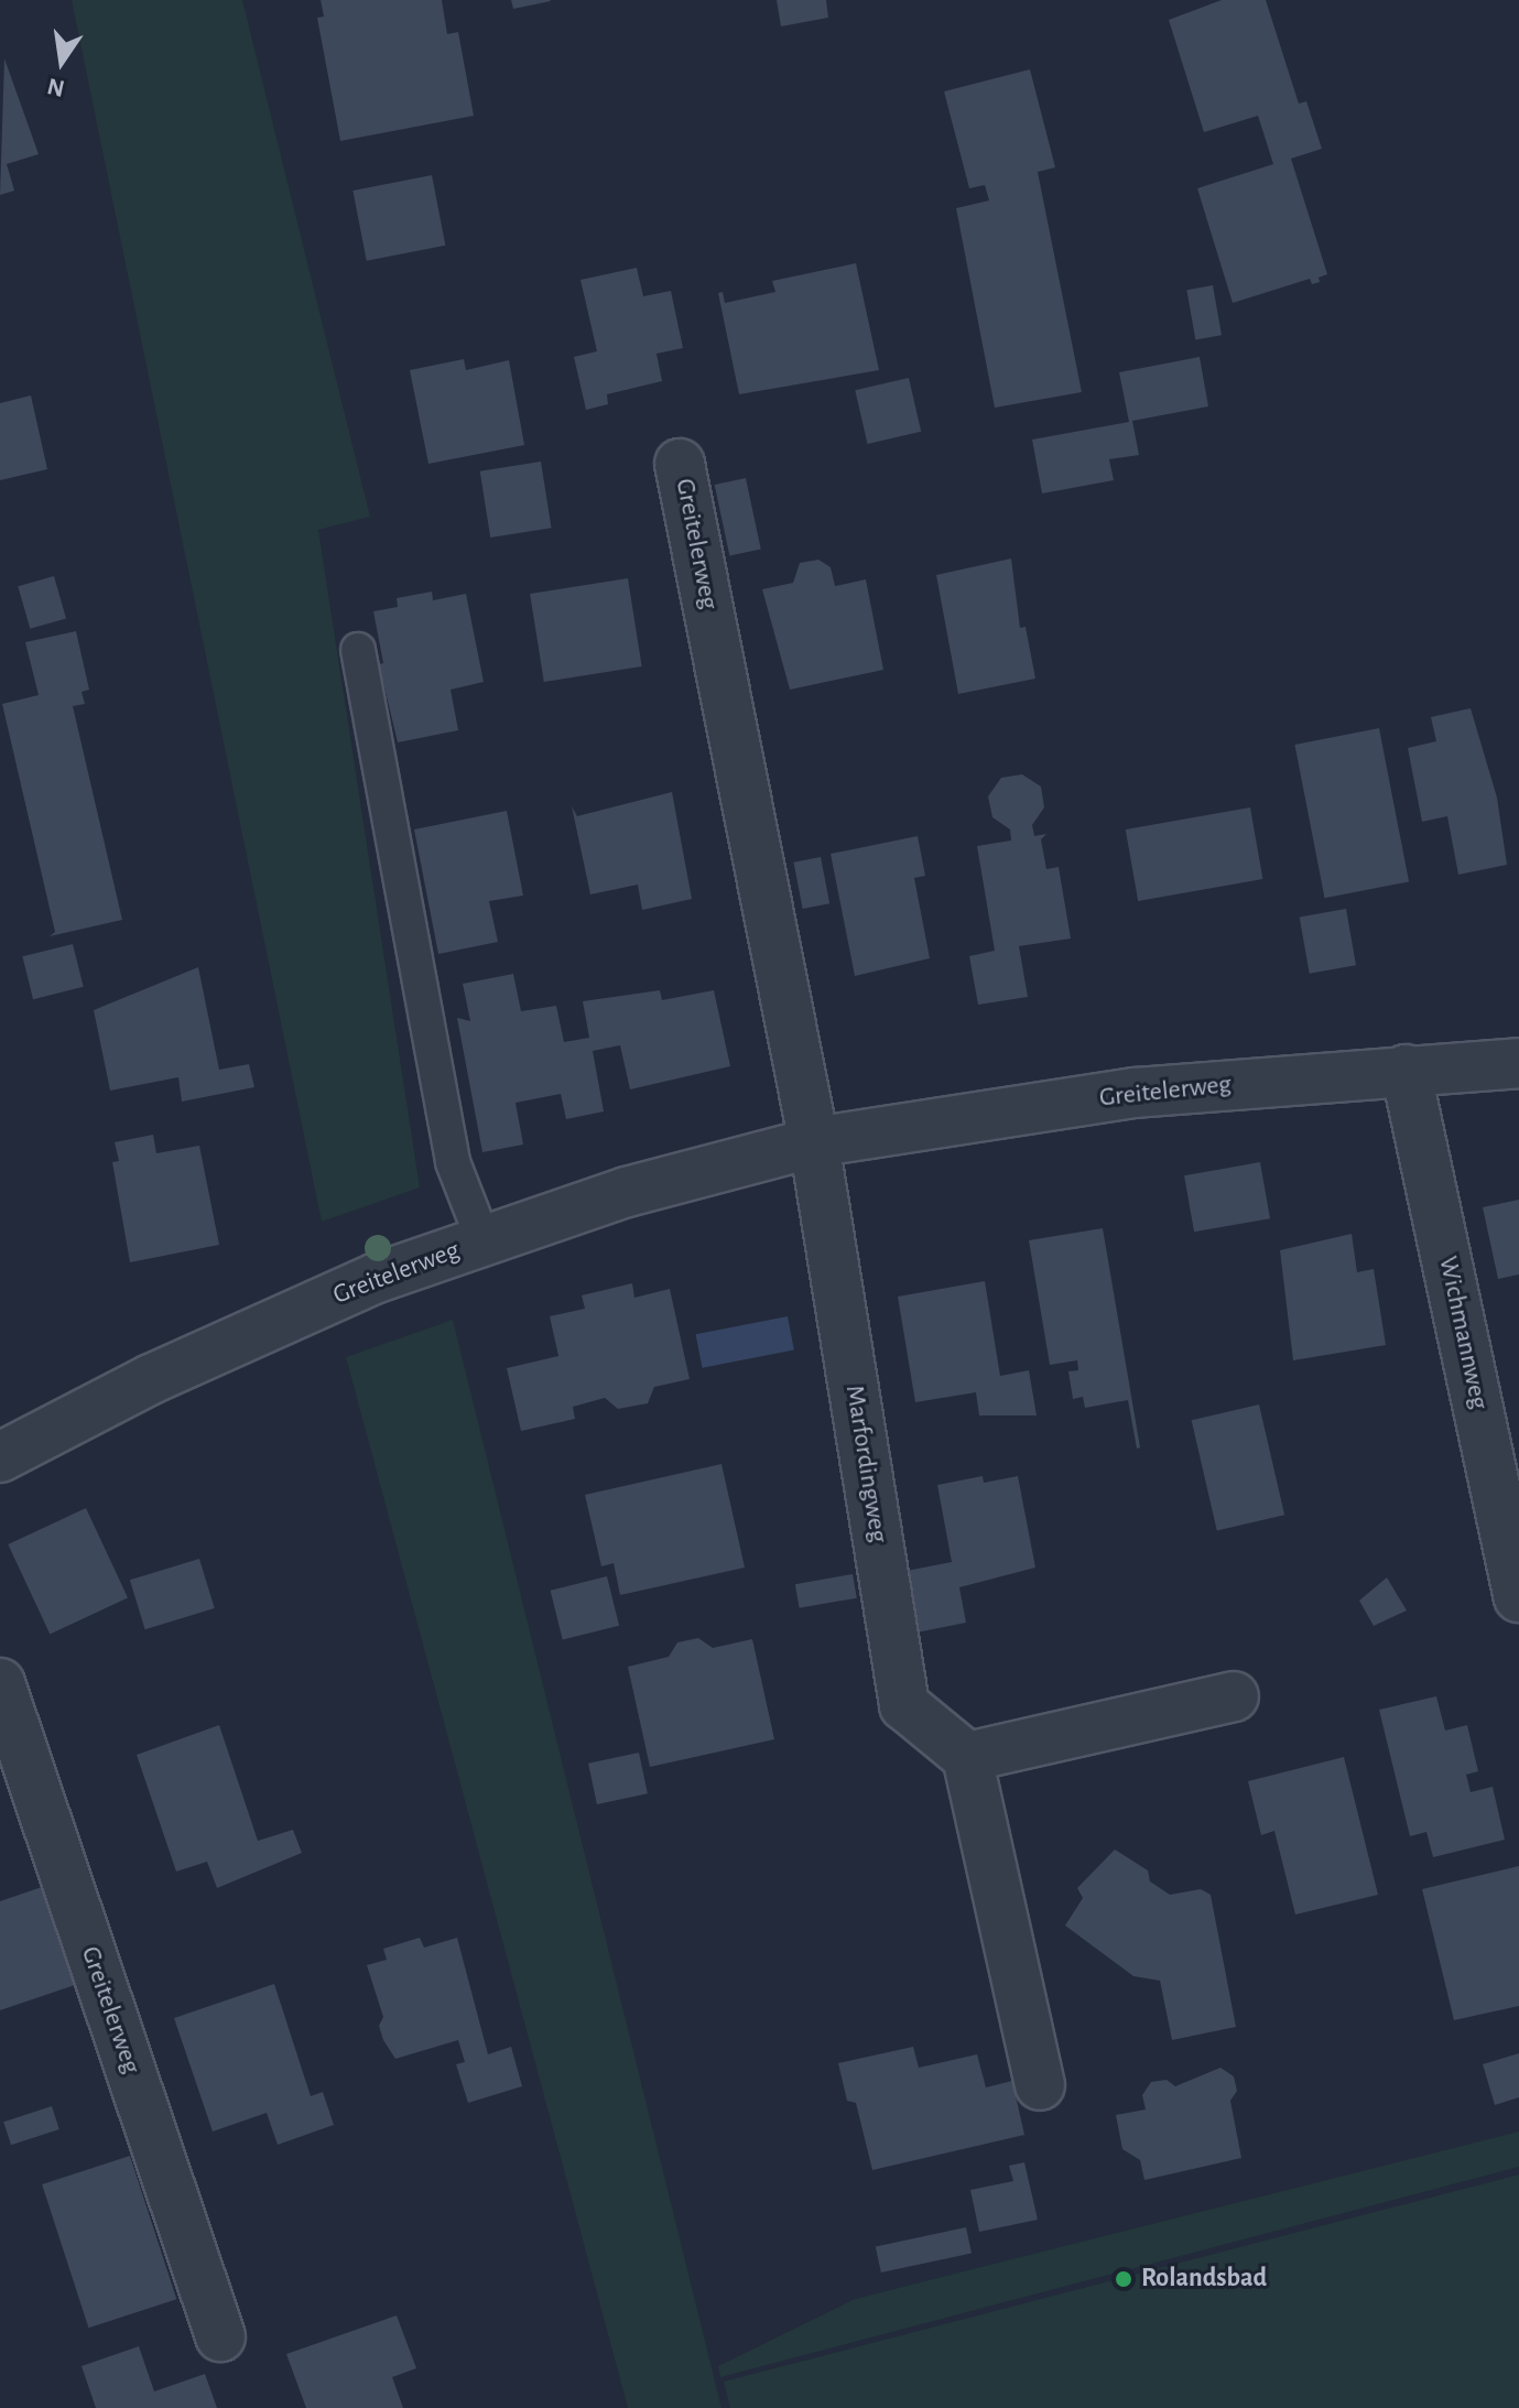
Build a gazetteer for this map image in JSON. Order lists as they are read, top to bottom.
{
  "streets": {
    "street": ["Greitelerweg", "Wichmannweg", "Marfordingweg"]
  },
  "crossings": [
    ["Greitelerweg", "Wichmannweg"],
    ["Greitelerweg", "Marfordingweg"]
  ],
  "places": ["Rolandsbad"],
  "north": "bottom"
}
